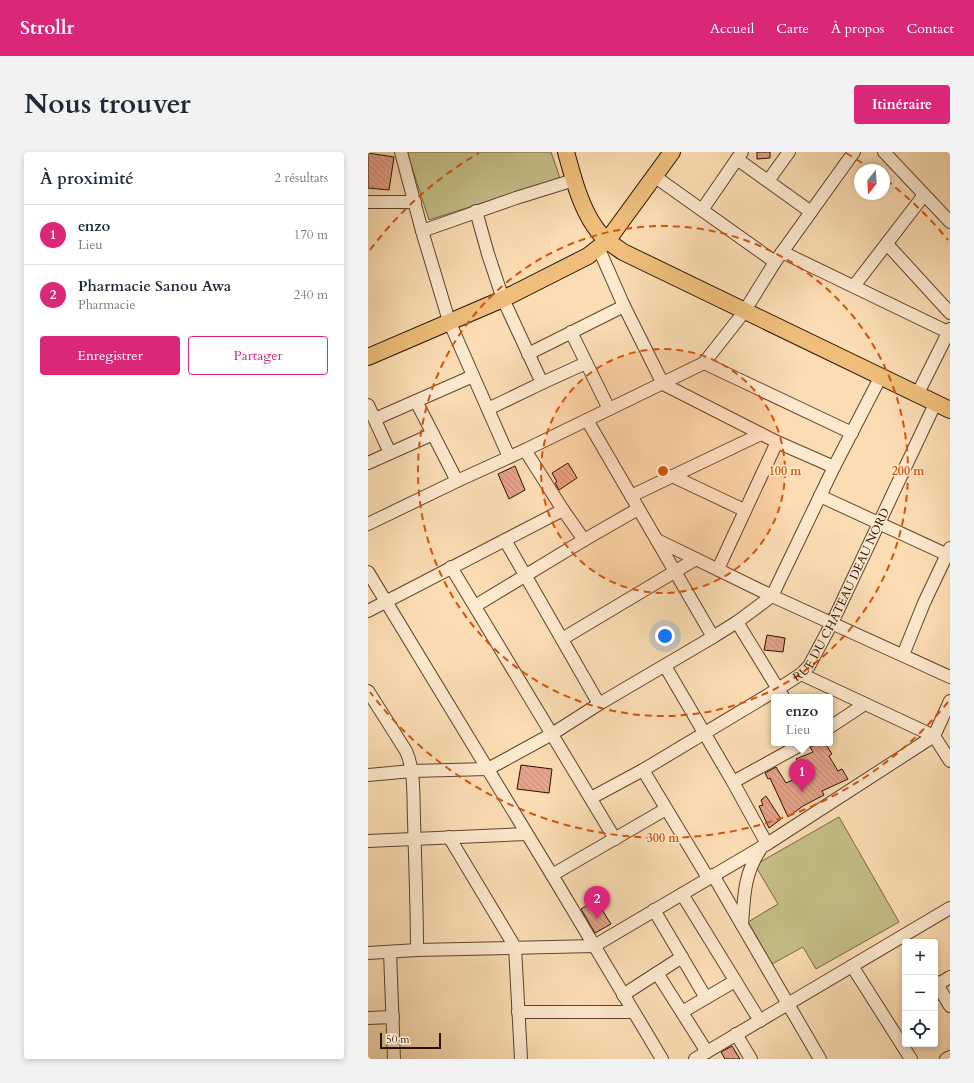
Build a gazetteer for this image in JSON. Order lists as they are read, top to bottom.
{
  "streets": {
    "street": ["RUE DU CHÂTEAU DEAU NORD"]
  },
  "scale_bar": "50 m",
  "north": "bottom",
  "page": {
    "header": "Strollr",
    "nav": [
      "Accueil",
      "Carte",
      "À propos",
      "Contact"
    ],
    "title": "Nous trouver",
    "buttons": [
      "Itinéraire",
      ["Enregistrer", "Partager"]
    ],
    "heading": ["À proximité", "2 résultats"],
    "list": [
      {
        "mark": "1",
        "name": "enzo",
        "note": "Lieu",
        "value": "170 m"
      },
      {
        "mark": "2",
        "name": "Pharmacie Sanou Awa",
        "note": "Pharmacie",
        "value": "240 m"
      }
    ],
    "popup": ["enzo", "Lieu"],
    "pins": ["1", "2"],
    "map_buttons": ["+", "−"],
    "scale": "50 m"
  },
  "rings": ["100 m", "200 m", "300 m"]
}
